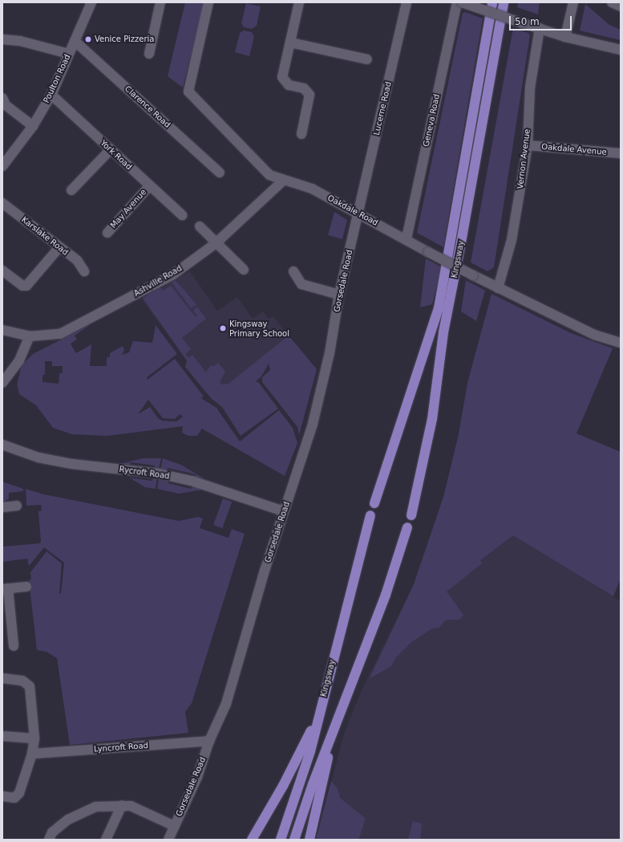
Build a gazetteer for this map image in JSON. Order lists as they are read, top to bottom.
{
  "streets": {
    "highway": ["Kingsway"],
    "street": [
      "Poulton Road",
      "Clarence Road",
      "Lucerne Road",
      "Geneva Road",
      "Oakdale Avenue",
      "York Road",
      "Vernon Avenue",
      "May Avenue",
      "Oakdale Road",
      "Karslake Road",
      "Ashville Road",
      "Gorsedale Road",
      "Rycroft Road",
      "Lyncroft Road"
    ]
  },
  "crossings": [
    ["Poulton Road", "Clarence Road"],
    ["Poulton Road", "York Road"],
    ["Lucerne Road", "Oakdale Road"],
    ["Lucerne Road", "Gorsedale Road"],
    ["Geneva Road", "Oakdale Road"],
    ["Oakdale Avenue", "Vernon Avenue"],
    ["York Road", "May Avenue"],
    ["Vernon Avenue", "Oakdale Road"],
    ["Oakdale Road", "Ashville Road"],
    ["Oakdale Road", "Gorsedale Road"],
    ["Gorsedale Road", "Rycroft Road"],
    ["Gorsedale Road", "Lyncroft Road"]
  ],
  "places": ["Venice Pizzeria", "Kingsway Primary School"],
  "scale_bar": "50 m"
}
